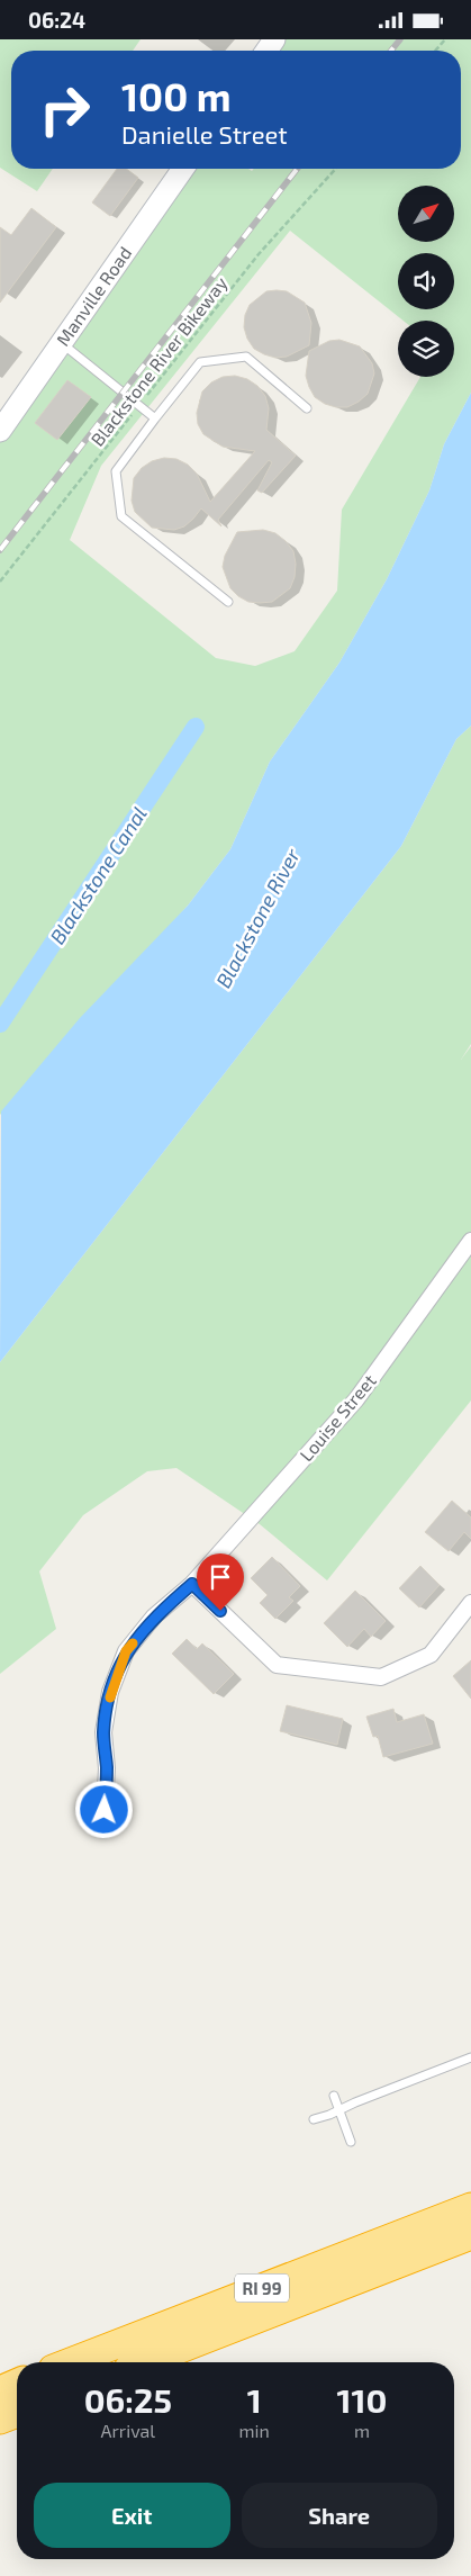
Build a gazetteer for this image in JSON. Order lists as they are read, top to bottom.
{
  "streets": {
    "highway": ["RI 99"],
    "main road": ["Manville Road"],
    "street": ["Louise Street"],
    "path": ["Blackstone River Bikeway"]
  },
  "water": ["Blackstone Canal", "Blackstone River"],
  "north": "top right",
  "page": {
    "status": "06:24",
    "turn": ["100 m", "Danielle Street"],
    "eta": [
      "06:25",
      "Arrival",
      "1",
      "min",
      "110",
      "m"
    ],
    "buttons": ["Exit", "Share"]
  }
}
